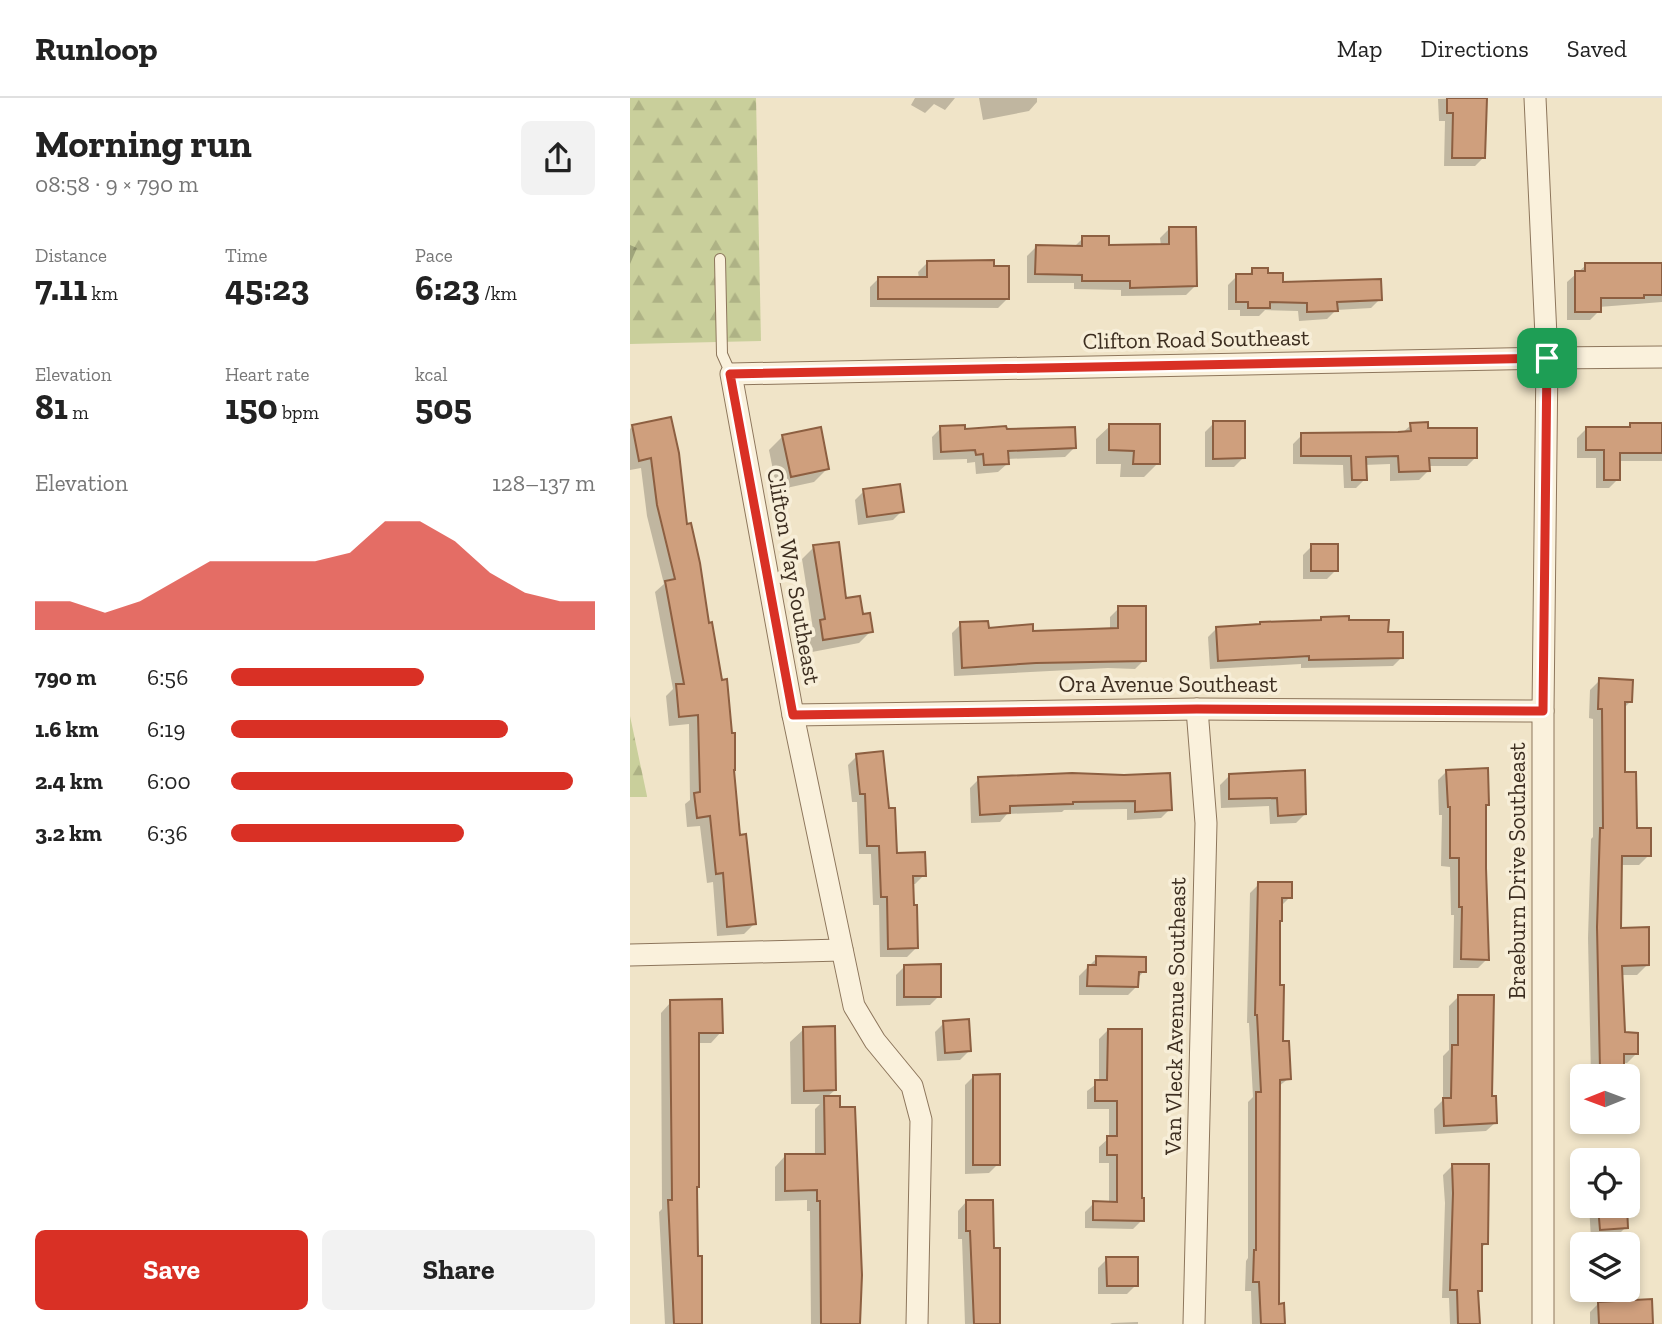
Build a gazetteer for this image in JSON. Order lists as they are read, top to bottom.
{
  "streets": {
    "street": [
      "Clifton Road Southeast",
      "Clifton Way Southeast",
      "Ora Avenue Southeast",
      "Braeburn Drive Southeast",
      "Van Vleck Avenue Southeast"
    ]
  },
  "crossings": [
    ["Clifton Road Southeast", "Clifton Way Southeast"],
    ["Clifton Road Southeast", "Braeburn Drive Southeast"],
    ["Clifton Way Southeast", "Ora Avenue Southeast"],
    ["Ora Avenue Southeast", "Braeburn Drive Southeast"],
    ["Ora Avenue Southeast", "Van Vleck Avenue Southeast"]
  ],
  "north": "left",
  "page": {
    "header": "Runloop",
    "nav": ["Map", "Directions", "Saved"],
    "heading": ["Morning run", "08:58 · 9 × 790 m"],
    "stats": [
      ["Distance", "7.11 km"],
      ["Time", "45:23"],
      ["Pace", "6:23 /km"],
      ["Elevation", "81 m"],
      ["Heart rate", "150 bpm"],
      ["kcal", "505"]
    ],
    "chart": ["Elevation", "128–137 m"],
    "list": [
      {
        "name": "790 m",
        "note": "6:56"
      },
      {
        "name": "1.6 km",
        "note": "6:19"
      },
      {
        "name": "2.4 km",
        "note": "6:00"
      },
      {
        "name": "3.2 km",
        "note": "6:36"
      }
    ],
    "buttons": ["Save", "Share"]
  }
}
